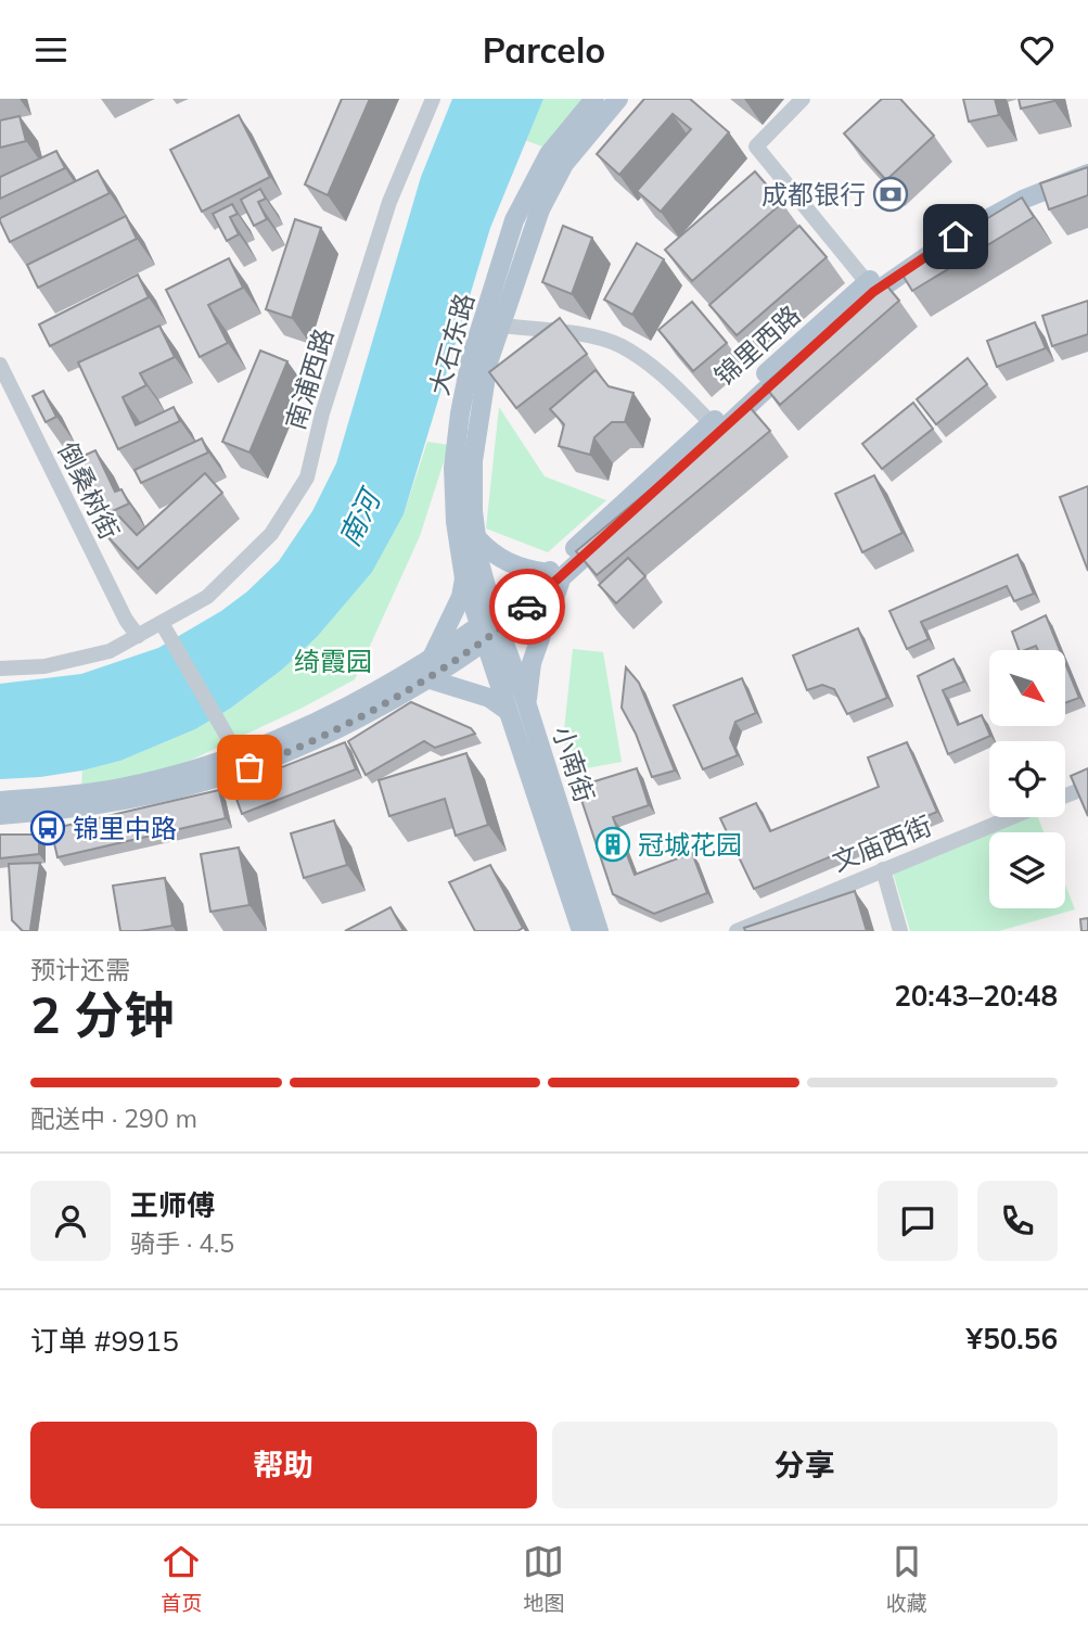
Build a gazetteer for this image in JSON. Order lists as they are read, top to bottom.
{
  "streets": {
    "main road": ["大石东路", "锦里西路", "小南街"],
    "street": ["南浦西路", "倒桑树街", "文庙西街"]
  },
  "crossings": [
    ["大石东路", "锦里西路"],
    ["大石东路", "小南街"],
    ["锦里西路", "小南街"],
    ["南浦西路", "倒桑树街"]
  ],
  "water": ["南河"],
  "parks": ["绮霞园"],
  "places": {
    "bank": ["成都银行"],
    "bus stop": ["锦里中路"],
    "building": ["冠城花园"]
  },
  "north": "bottom right",
  "page": {
    "header": "Parcelo",
    "heading": ["2 分钟", "预计还需", "20:43–20:48"],
    "panel": [
      "王师傅",
      "骑手 · 4.5",
      "订单 #9915",
      "¥50.56"
    ],
    "bar": "配送中 · 290 m",
    "buttons": ["帮助", "分享"],
    "tabs": ["首页", "地图", "收藏"]
  }
}
